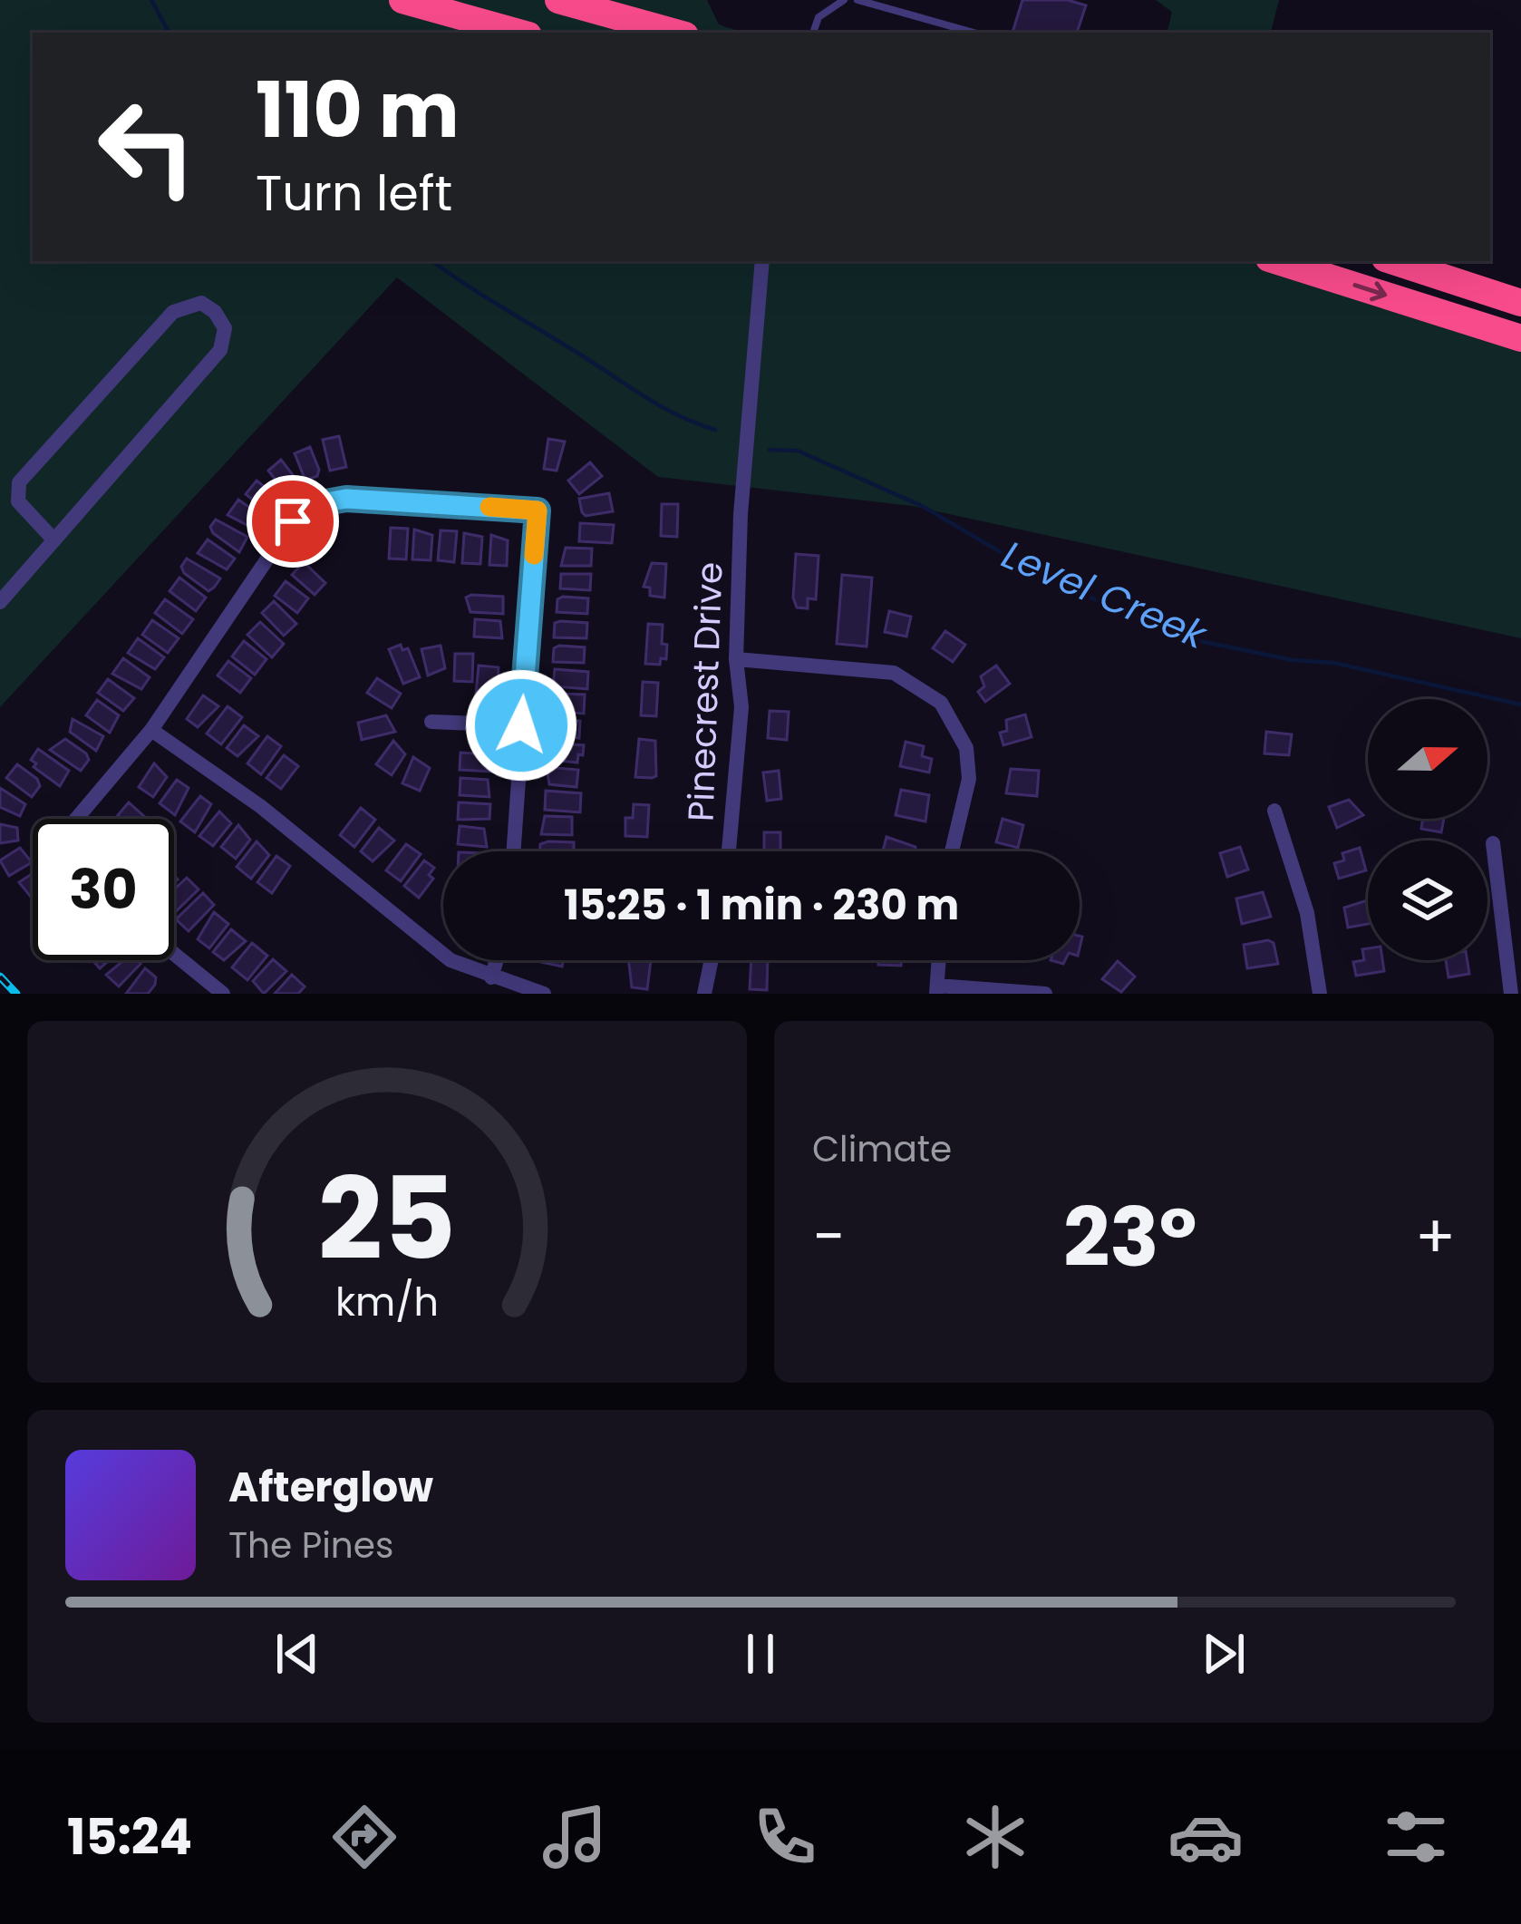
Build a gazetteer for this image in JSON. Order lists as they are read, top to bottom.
{
  "streets": {
    "street": ["Pinecrest Drive"]
  },
  "water": ["Level Creek"],
  "north": "right",
  "page": {
    "turn": ["110 m", "Turn left"],
    "limit": "30",
    "trip": "15:25 · 1 min · 230 m",
    "tile": "Climate",
    "heat": ["−", "23°", "+"],
    "song": ["Afterglow", "The Pines"],
    "tabs": "15:24",
    "gauge": ["25", "km/h"]
  }
}
